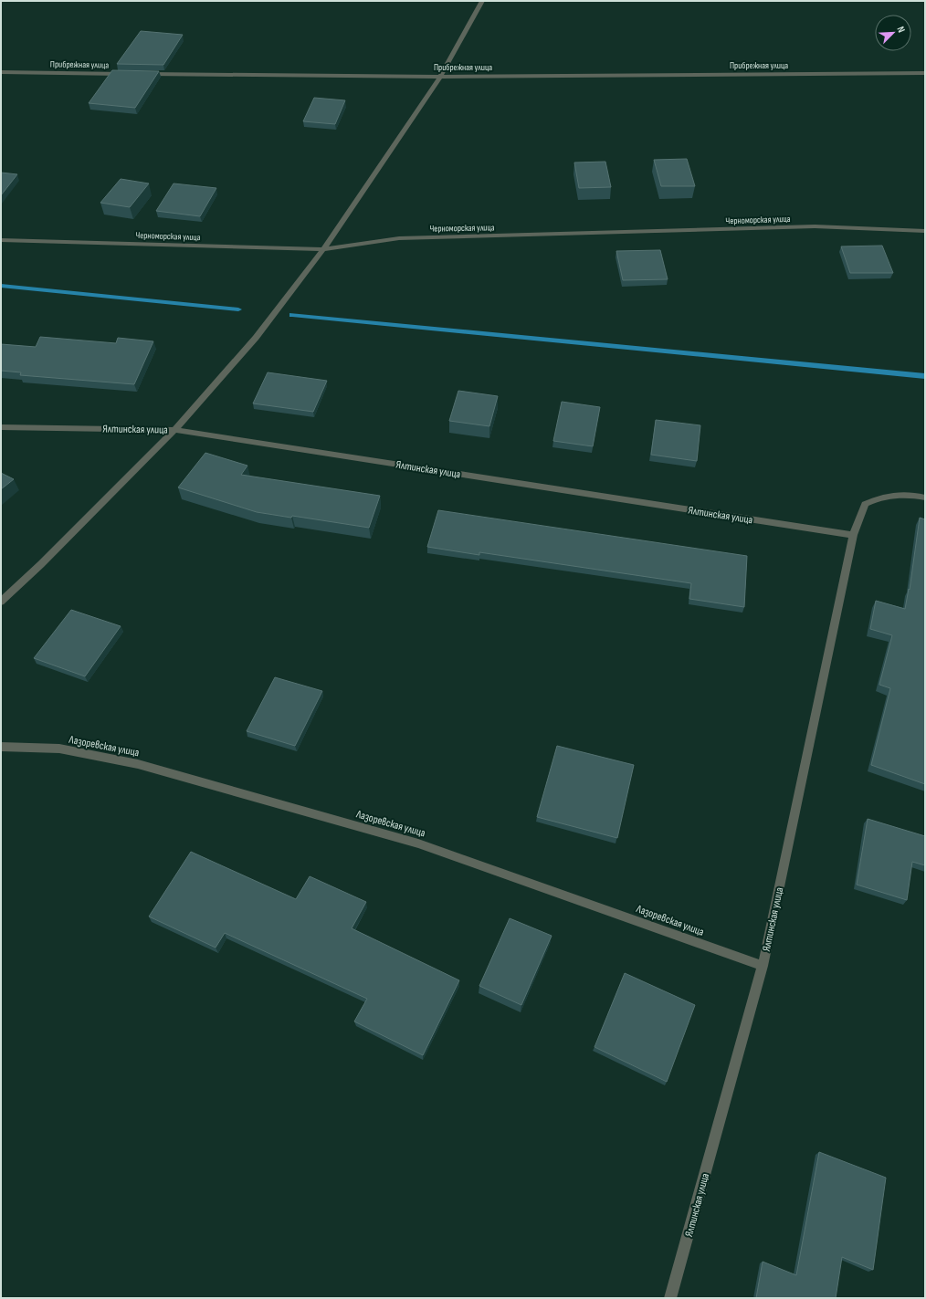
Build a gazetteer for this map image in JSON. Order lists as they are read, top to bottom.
{
  "streets": {
    "street": [
      "Прибрежная улица",
      "Черноморская улица",
      "Ялтинская улица",
      "Лазоревская улица"
    ]
  },
  "crossings": [
    ["Ялтинская улица", "Лазоревская улица"]
  ],
  "north": "top right"
}
